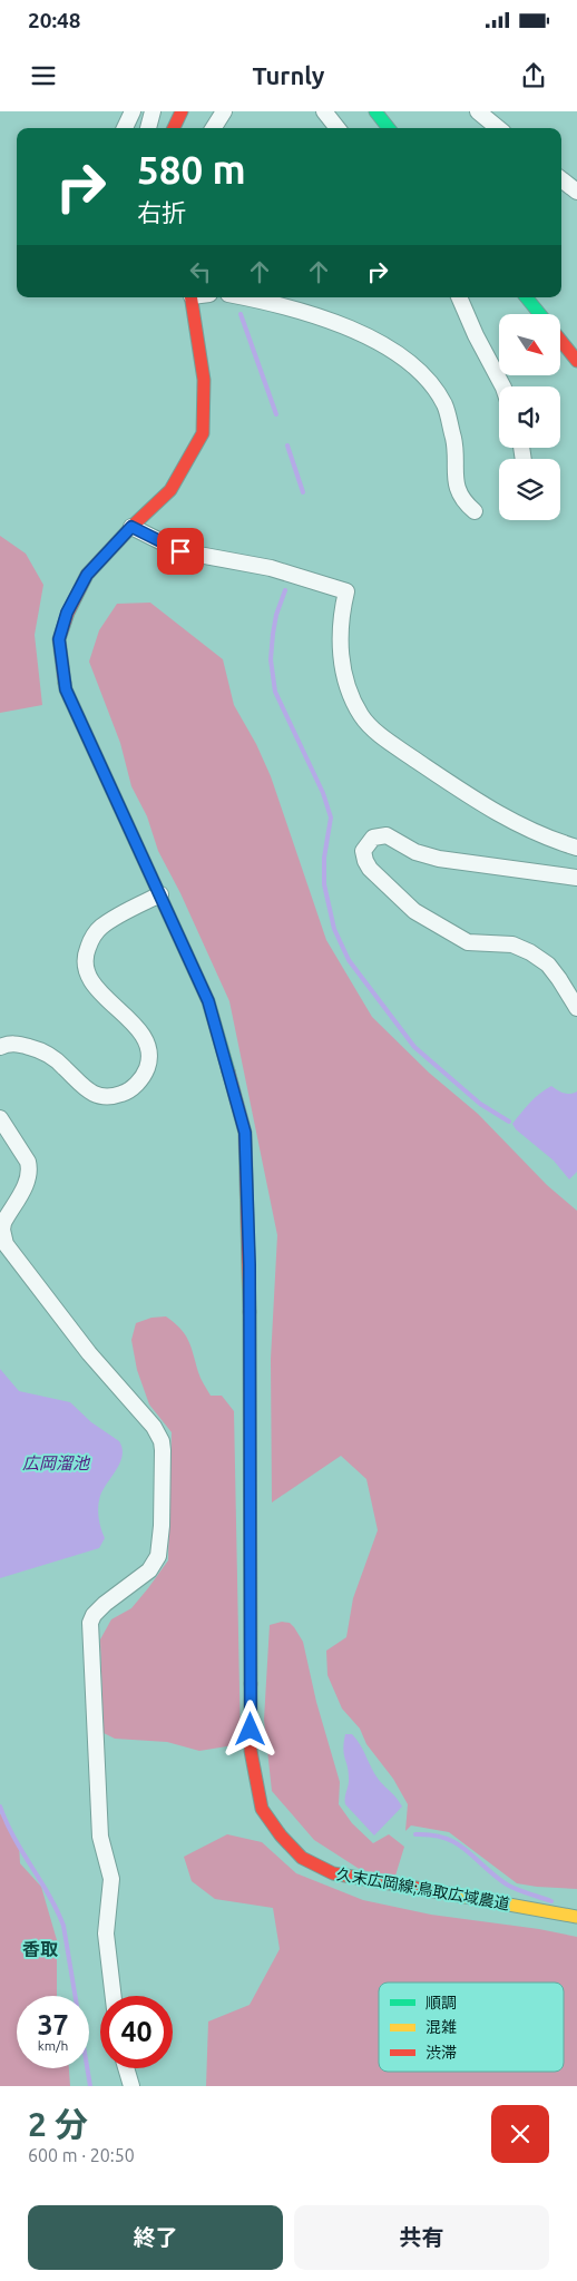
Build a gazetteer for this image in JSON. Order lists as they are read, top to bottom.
{
  "streets": {
    "street": ["久末広岡線;鳥取広域農道"]
  },
  "districts": ["香取"],
  "water": ["広岡溜池"],
  "legend": ["順調", "混雑", "渋滞"],
  "north": "bottom right",
  "page": {
    "status": "20:48",
    "header": "Turnly",
    "turn": ["580 m", "右折"],
    "speed": "37 km/h",
    "limit": "40",
    "heading": ["2 分", "600 m · 20:50"],
    "buttons": ["終了", "共有"]
  }
}
